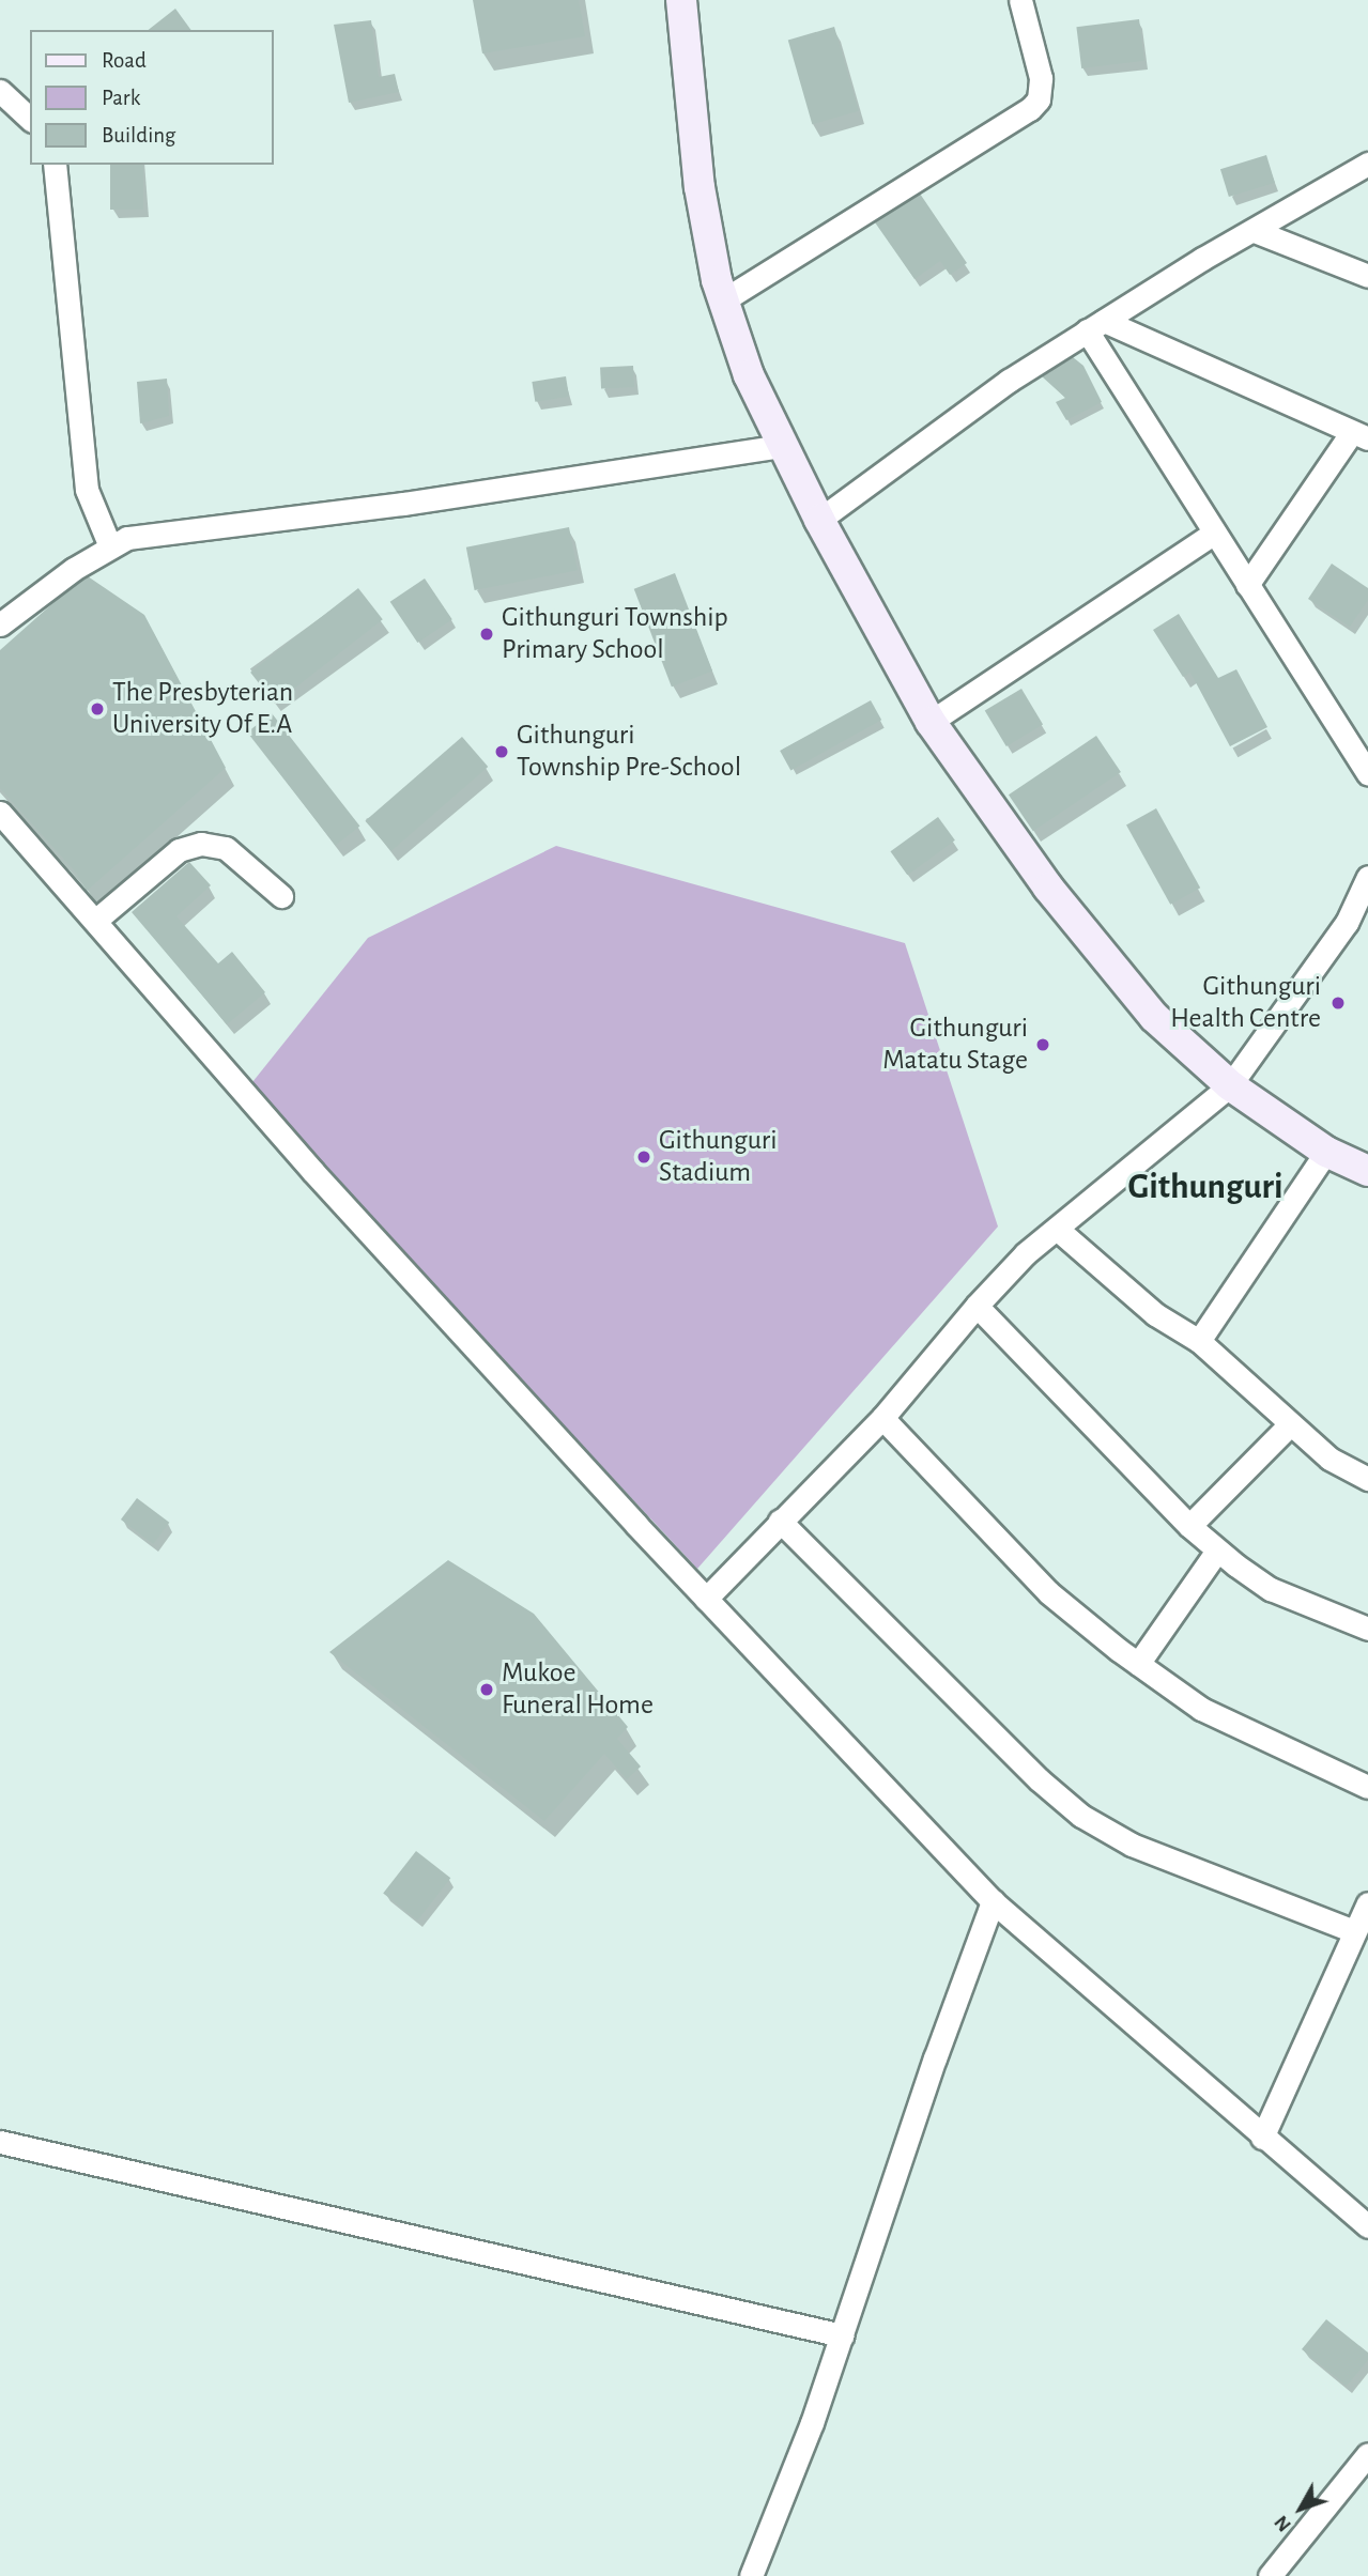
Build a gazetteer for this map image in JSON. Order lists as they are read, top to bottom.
{
  "districts": ["Githunguri"],
  "places": [
    "Githunguri Township Primary School",
    "The Presbyterian University Of E.A",
    "Githunguri Township Pre-School",
    "Githunguri Health Centre",
    "Githunguri Matatu Stage",
    "Githunguri Stadium",
    "Mukoe Funeral Home"
  ],
  "legend": ["Road", "Park", "Building"],
  "north": "bottom left"
}
